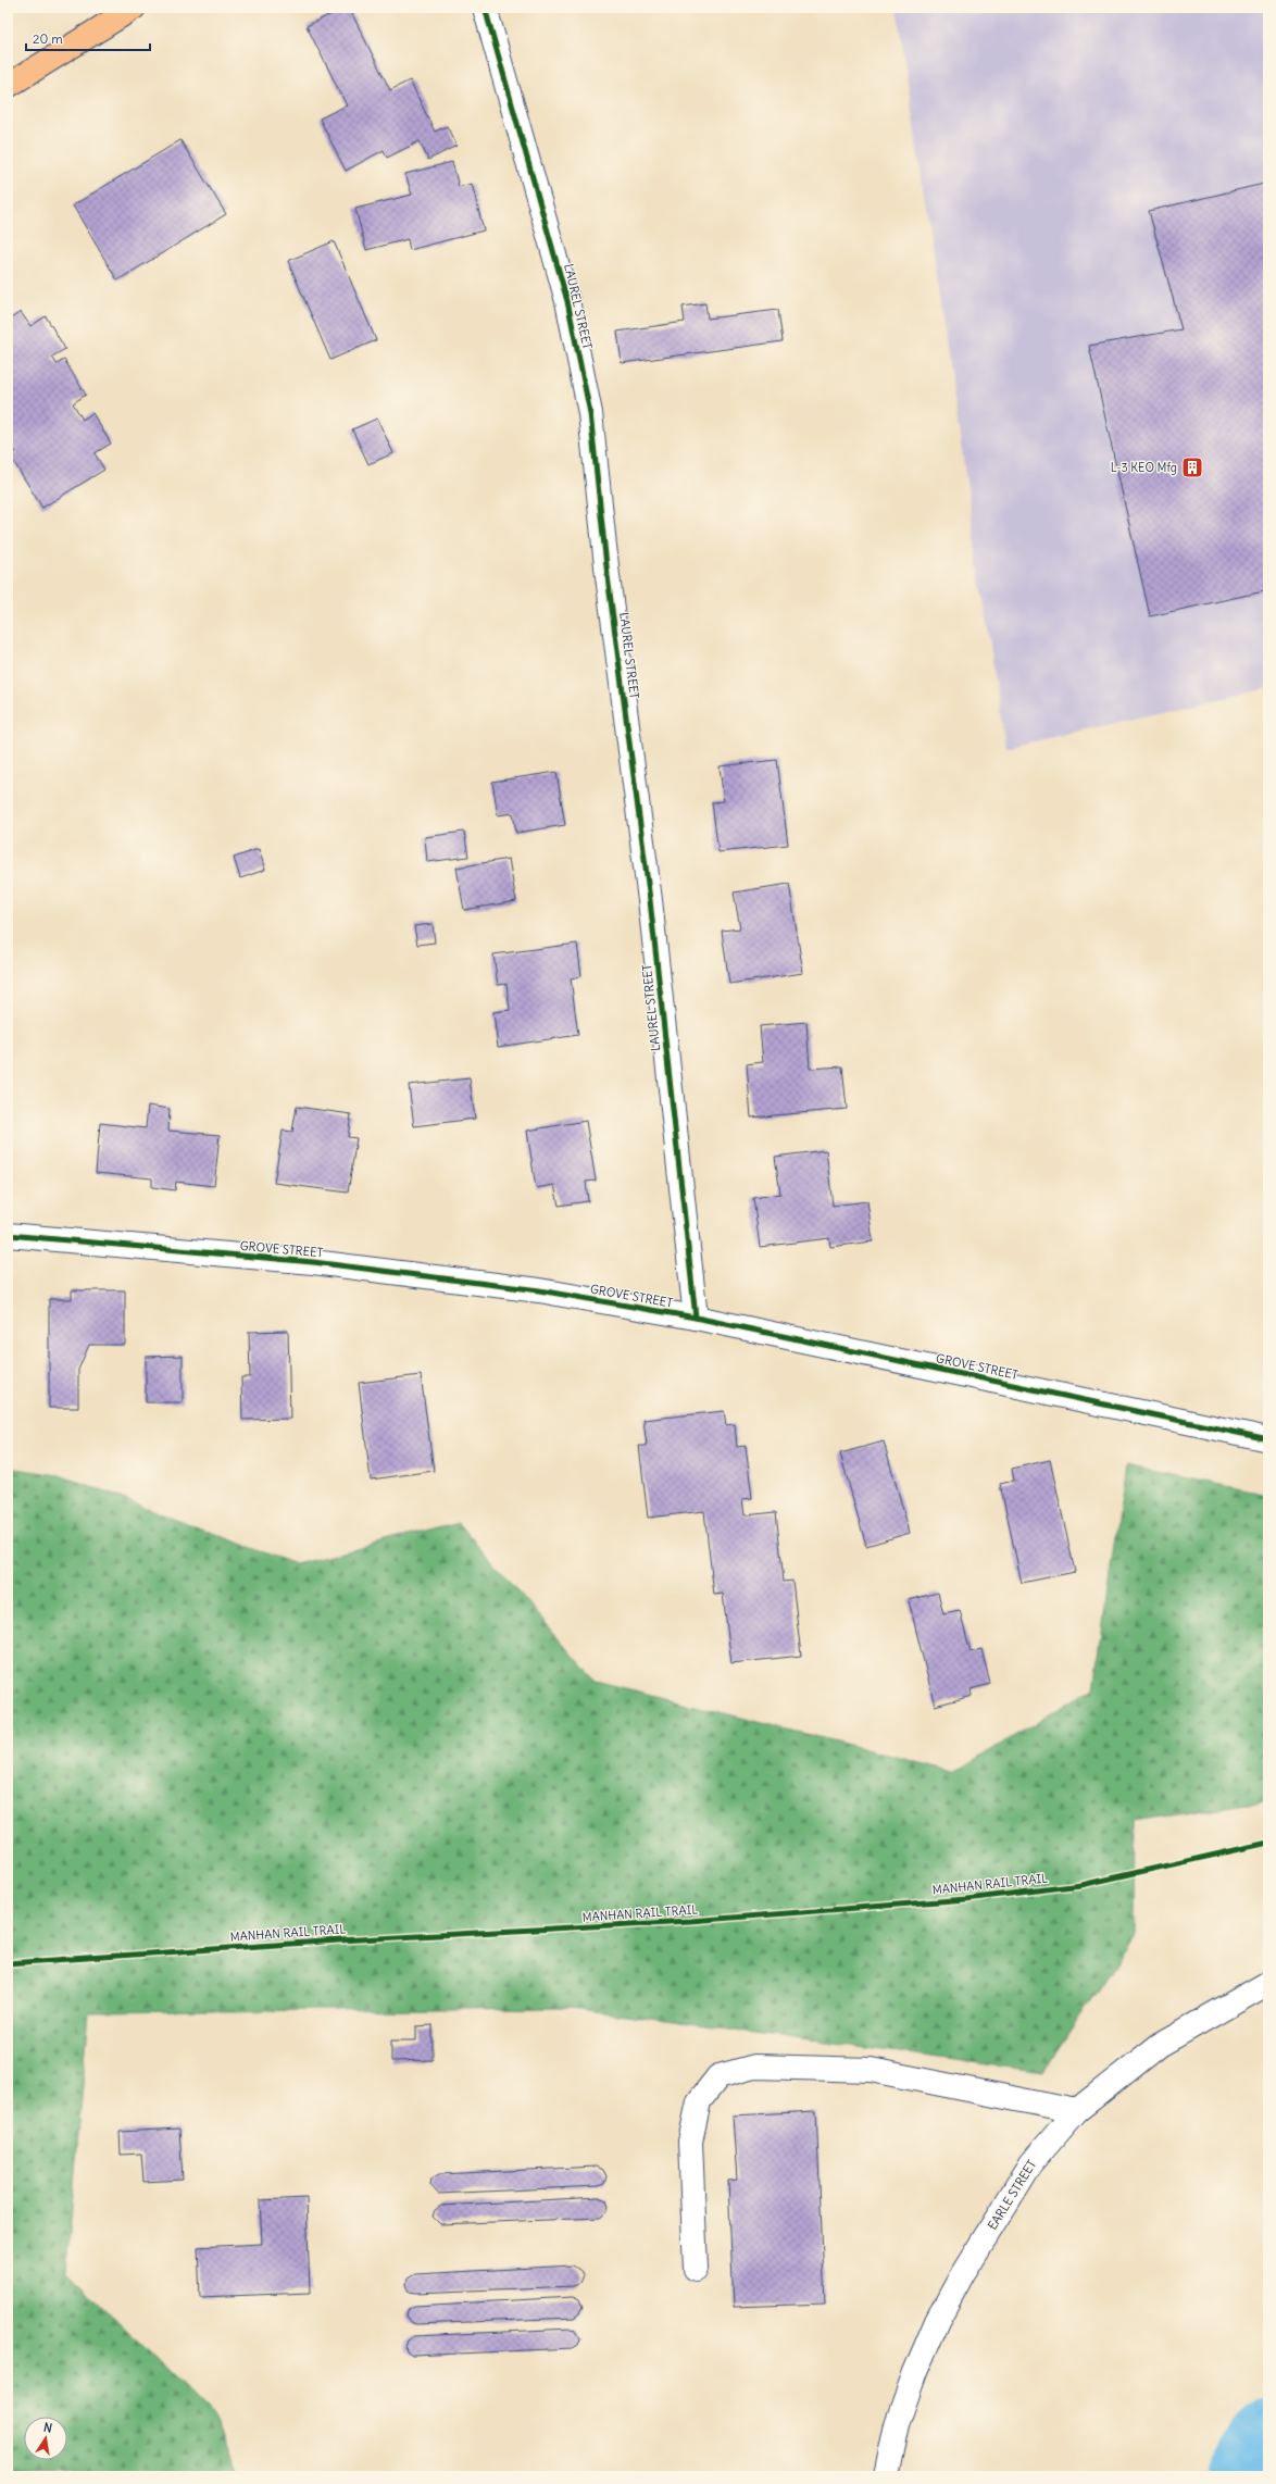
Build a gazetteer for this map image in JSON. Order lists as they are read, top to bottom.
{
  "streets": {
    "street": ["LAUREL STREET", "GROVE STREET", "EARLE STREET"],
    "cycle path": ["MANHAN RAIL TRAIL"]
  },
  "crossings": [
    ["LAUREL STREET", "GROVE STREET"]
  ],
  "places": {
    "building": ["L-3 KEO Mfg"]
  },
  "scale_bar": "20 m",
  "north": "top"
}
